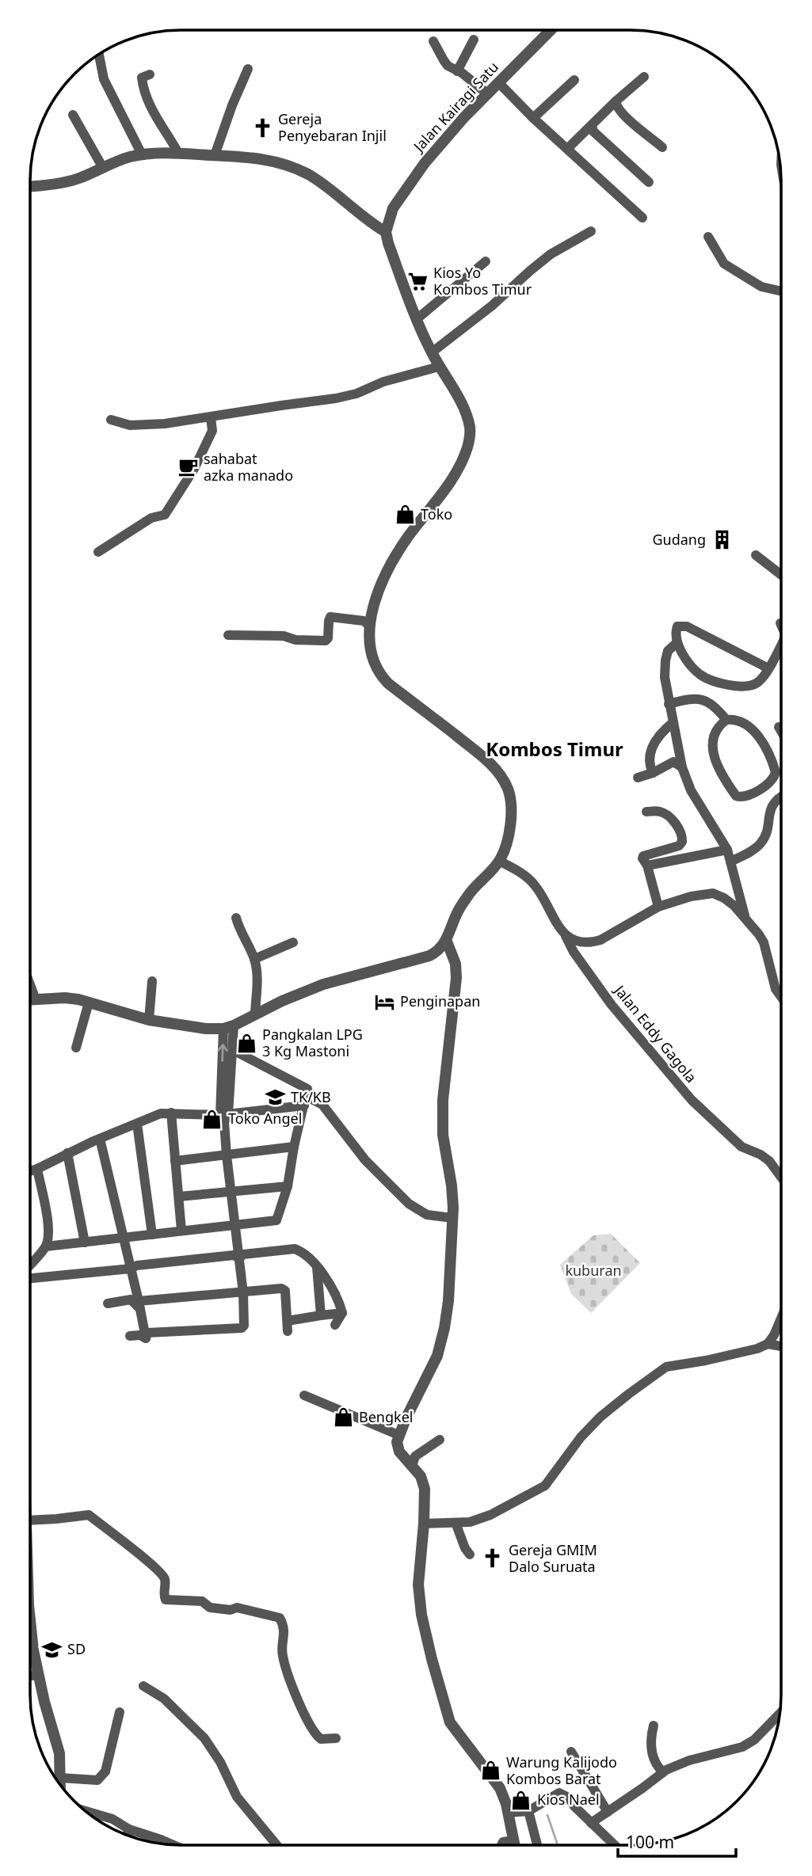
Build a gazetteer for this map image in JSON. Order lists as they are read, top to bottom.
{
  "streets": {
    "street": ["Jalan Kairagi Satu", "Jalan Eddy Gagola"]
  },
  "districts": ["Kombos Timur"],
  "parks": ["kuburan"],
  "places": {
    "church": ["Gereja Penyebaran Injil", "Gereja GMIM Dalo Suruata"],
    "supermarket": ["Kios Yo Kombos Timur"],
    "cafe": ["sahabat azka manado"],
    "shop": [
      "Toko",
      "Pangkalan LPG 3 Kg Mastoni",
      "Toko Angel",
      "Bengkel",
      "Warung Kalijodo Kombos Barat",
      "Kios Nael"
    ],
    "building": ["Gudang"],
    "hotel": ["Penginapan"],
    "school or university": ["TK/KB", "SD"]
  },
  "scale_bar": "100 m"
}
